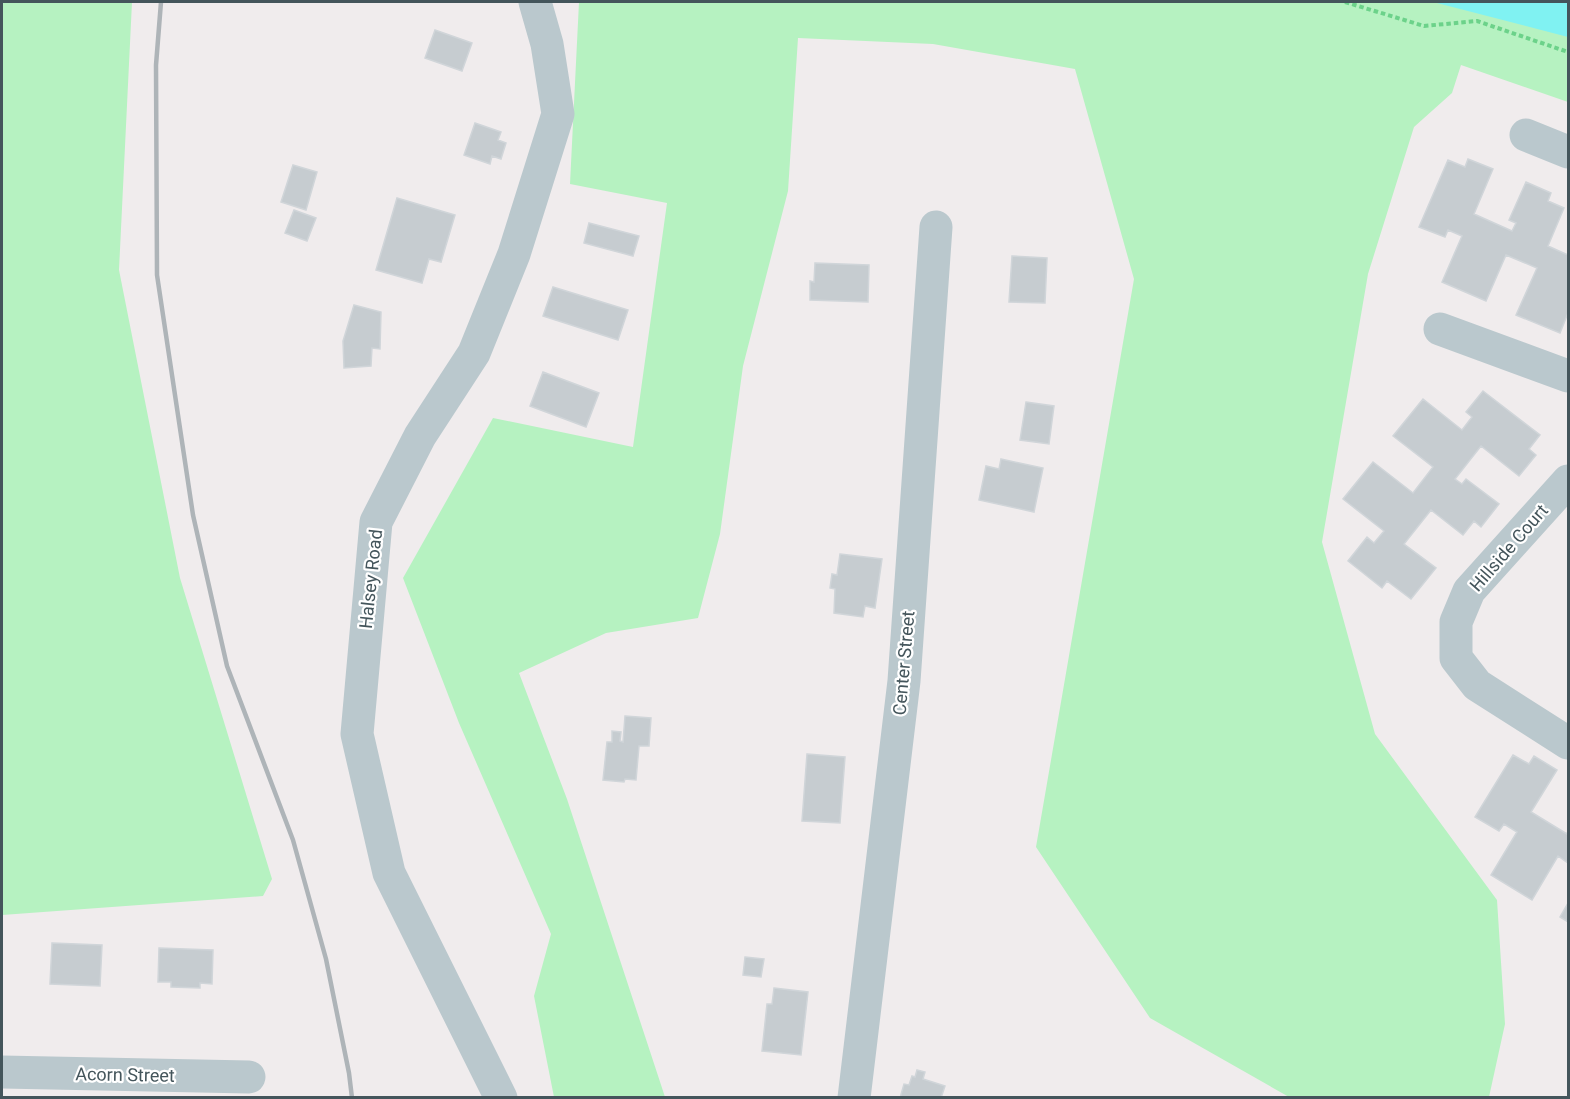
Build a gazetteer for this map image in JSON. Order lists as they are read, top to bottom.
{
  "streets": {
    "street": [
      "Hillside Court",
      "Halsey Road",
      "Center Street",
      "Acorn Street"
    ]
  }
}
